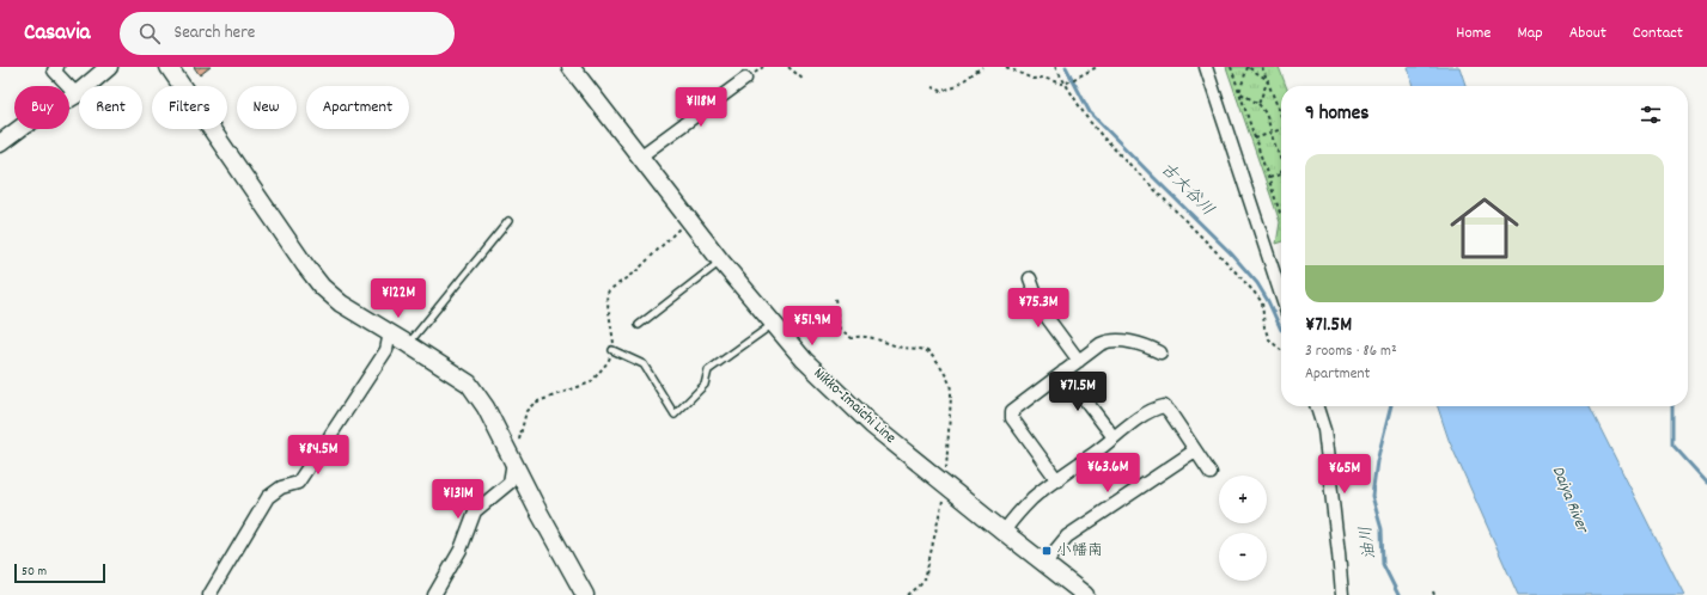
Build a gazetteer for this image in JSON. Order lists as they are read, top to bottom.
{
  "streets": {
    "main road": ["Nikko-Imaichi Line"]
  },
  "water": ["古大谷川", "Daiya River", "油川"],
  "places": {
    "transit": ["小幡南"]
  },
  "scale_bar": "50 m",
  "page": {
    "header": "Casavia",
    "search": "Search here",
    "nav": [
      "Home",
      "Map",
      "About",
      "Contact"
    ],
    "chip": [
      "Buy",
      "Rent",
      "Filters",
      "New",
      "Apartment"
    ],
    "heading": "9 homes",
    "price": [
      "¥118M",
      "¥122M",
      "¥75.3M",
      "¥51.9M",
      "¥71.5M",
      "¥84.5M",
      "¥63.6M",
      "¥65M",
      "¥131M"
    ],
    "list": [
      {
        "name": "¥71.5M",
        "note": "3 rooms · 86 m² · Apartment"
      }
    ],
    "map_buttons": ["+", "−"],
    "scale": "50 m"
  }
}
